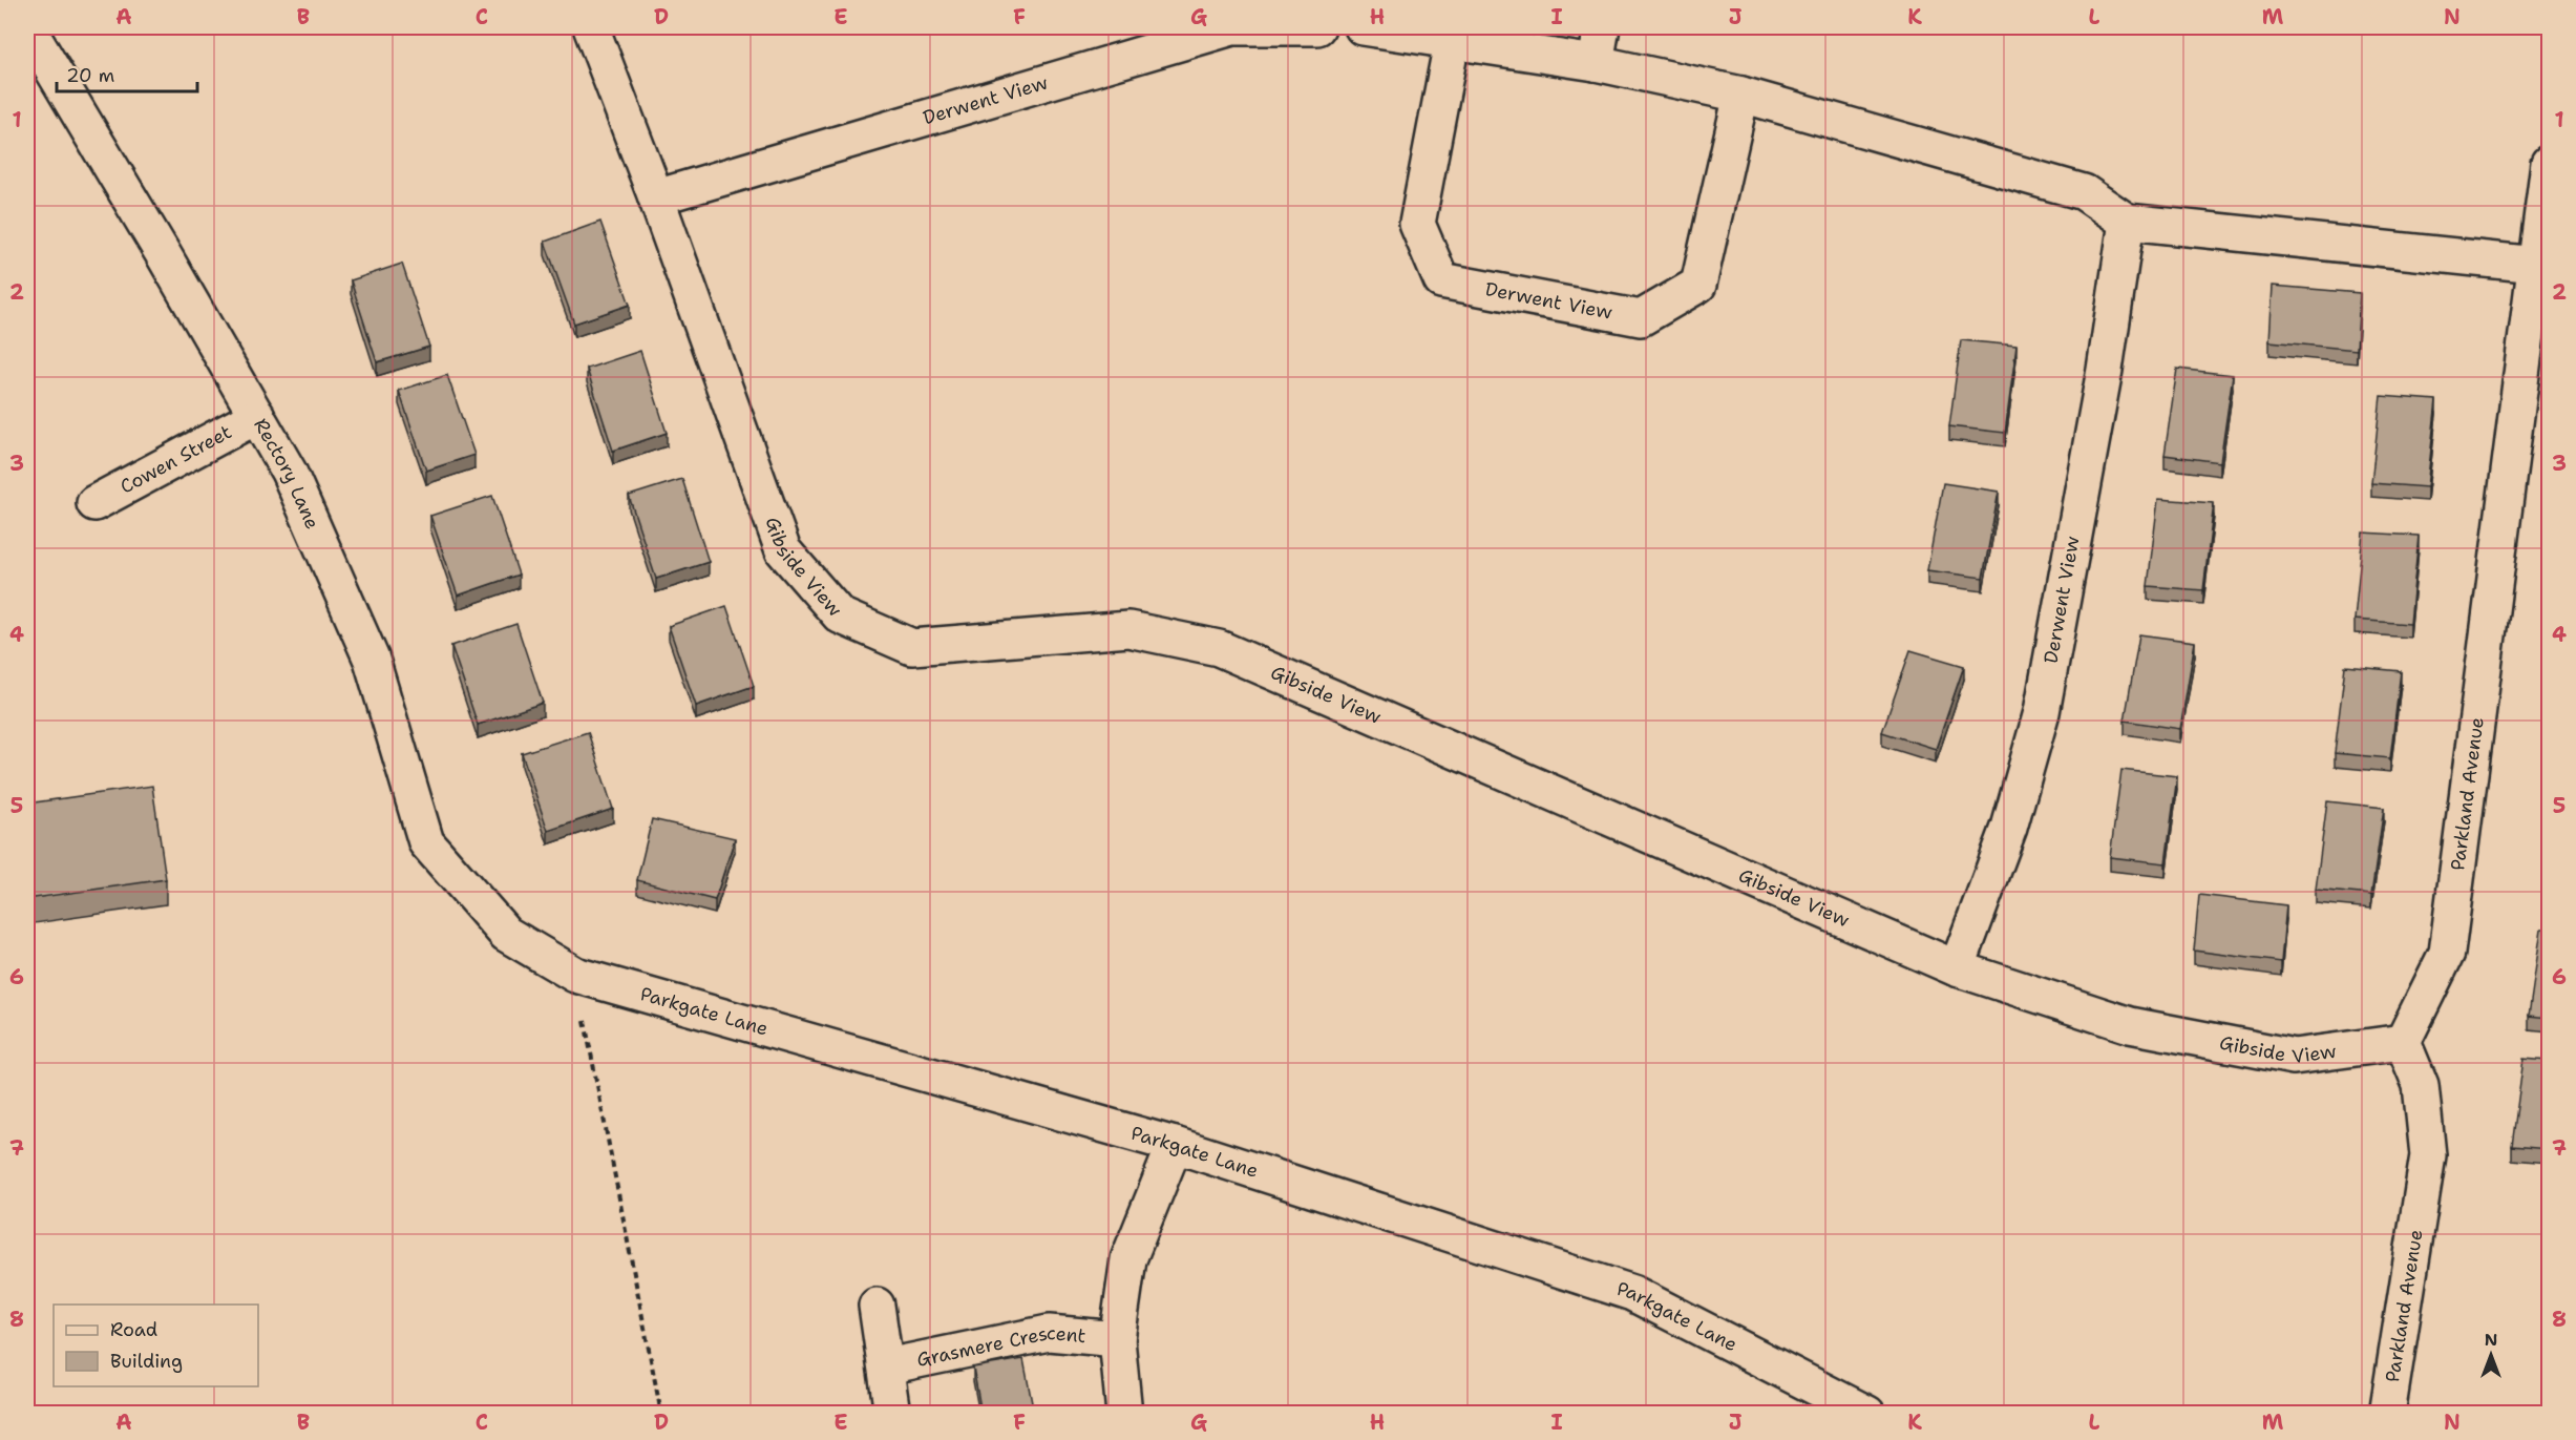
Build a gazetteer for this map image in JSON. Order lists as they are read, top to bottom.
{
  "streets": {
    "street": [
      "Derwent View",
      "Cowen Street",
      "Rectory Lane",
      "Gibside View",
      "Parkland Avenue",
      "Parkgate Lane",
      "Grasmere Crescent"
    ]
  },
  "crossings": [
    ["Derwent View", "Gibside View"],
    ["Cowen Street", "Rectory Lane"],
    ["Rectory Lane", "Parkgate Lane"],
    ["Gibside View", "Parkland Avenue"]
  ],
  "legend": ["Road", "Building"],
  "scale_bar": "20 m",
  "north": "top",
  "grid": {
    "columns": [
      "A",
      "B",
      "C",
      "D",
      "E",
      "F",
      "G",
      "H",
      "I",
      "J",
      "K",
      "L",
      "M",
      "N"
    ],
    "rows": [
      "1",
      "2",
      "3",
      "4",
      "5",
      "6",
      "7",
      "8"
    ]
  }
}
